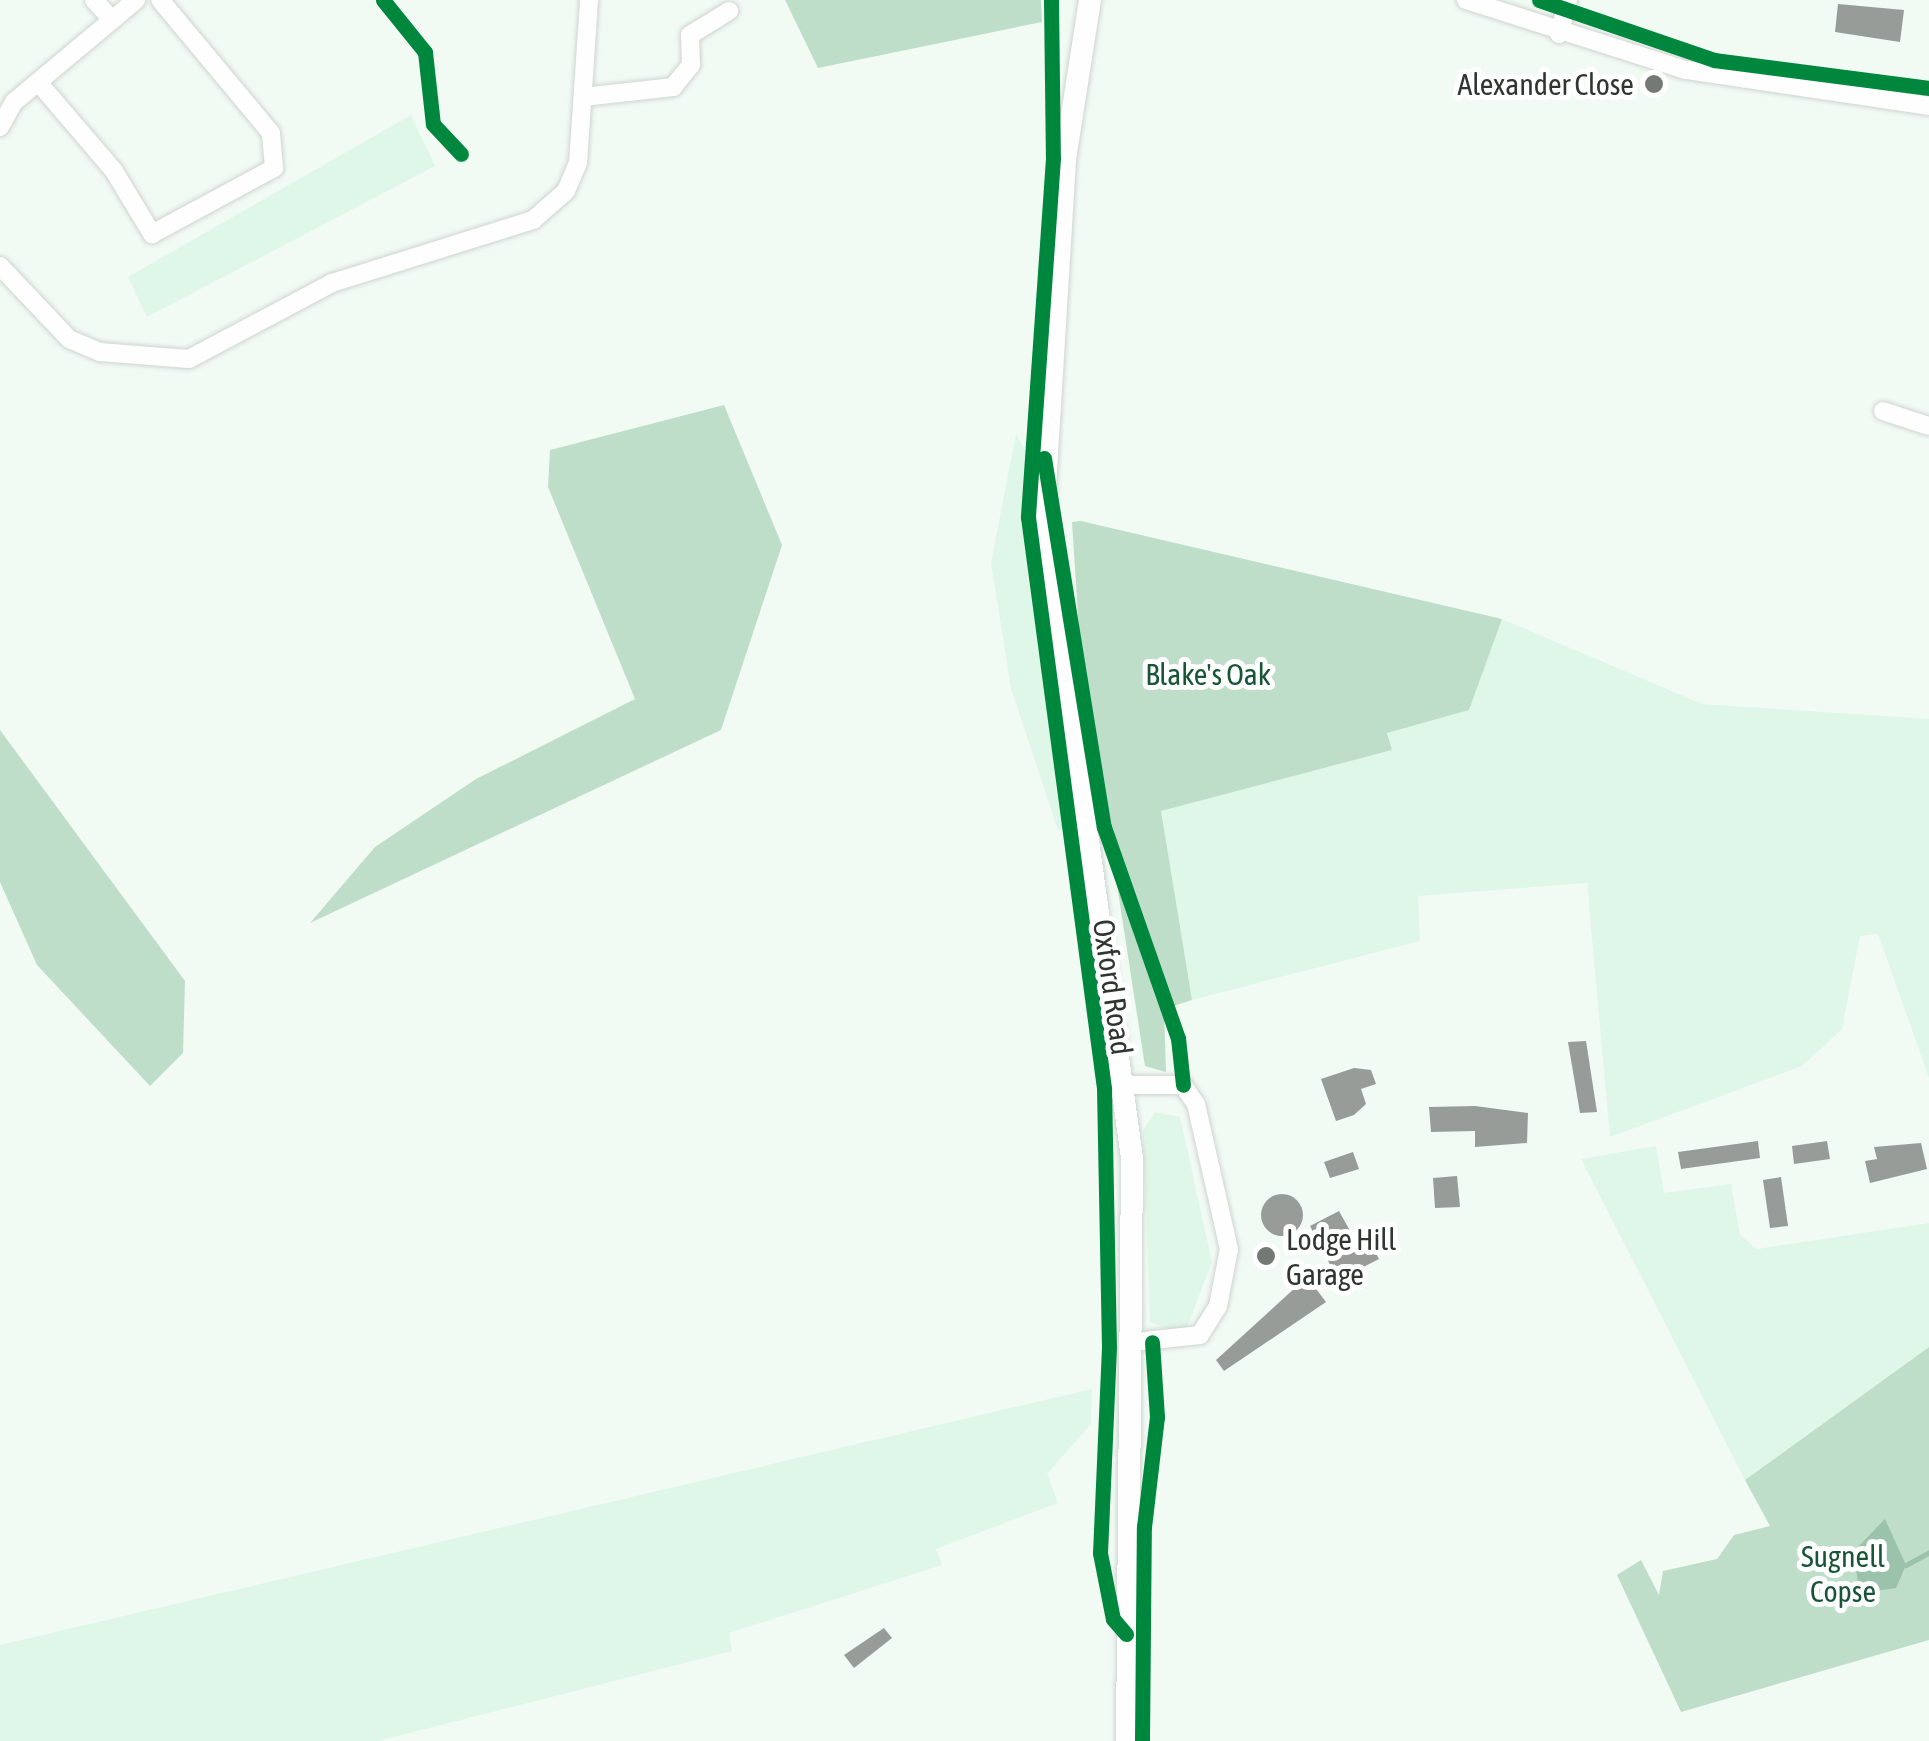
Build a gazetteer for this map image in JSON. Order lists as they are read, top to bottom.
{
  "streets": {
    "main road": ["Oxford Road"]
  },
  "parks": ["Blake's Oak", "Sugnell Copse"],
  "places": ["Alexander Close", "Lodge Hill Garage"]
}
